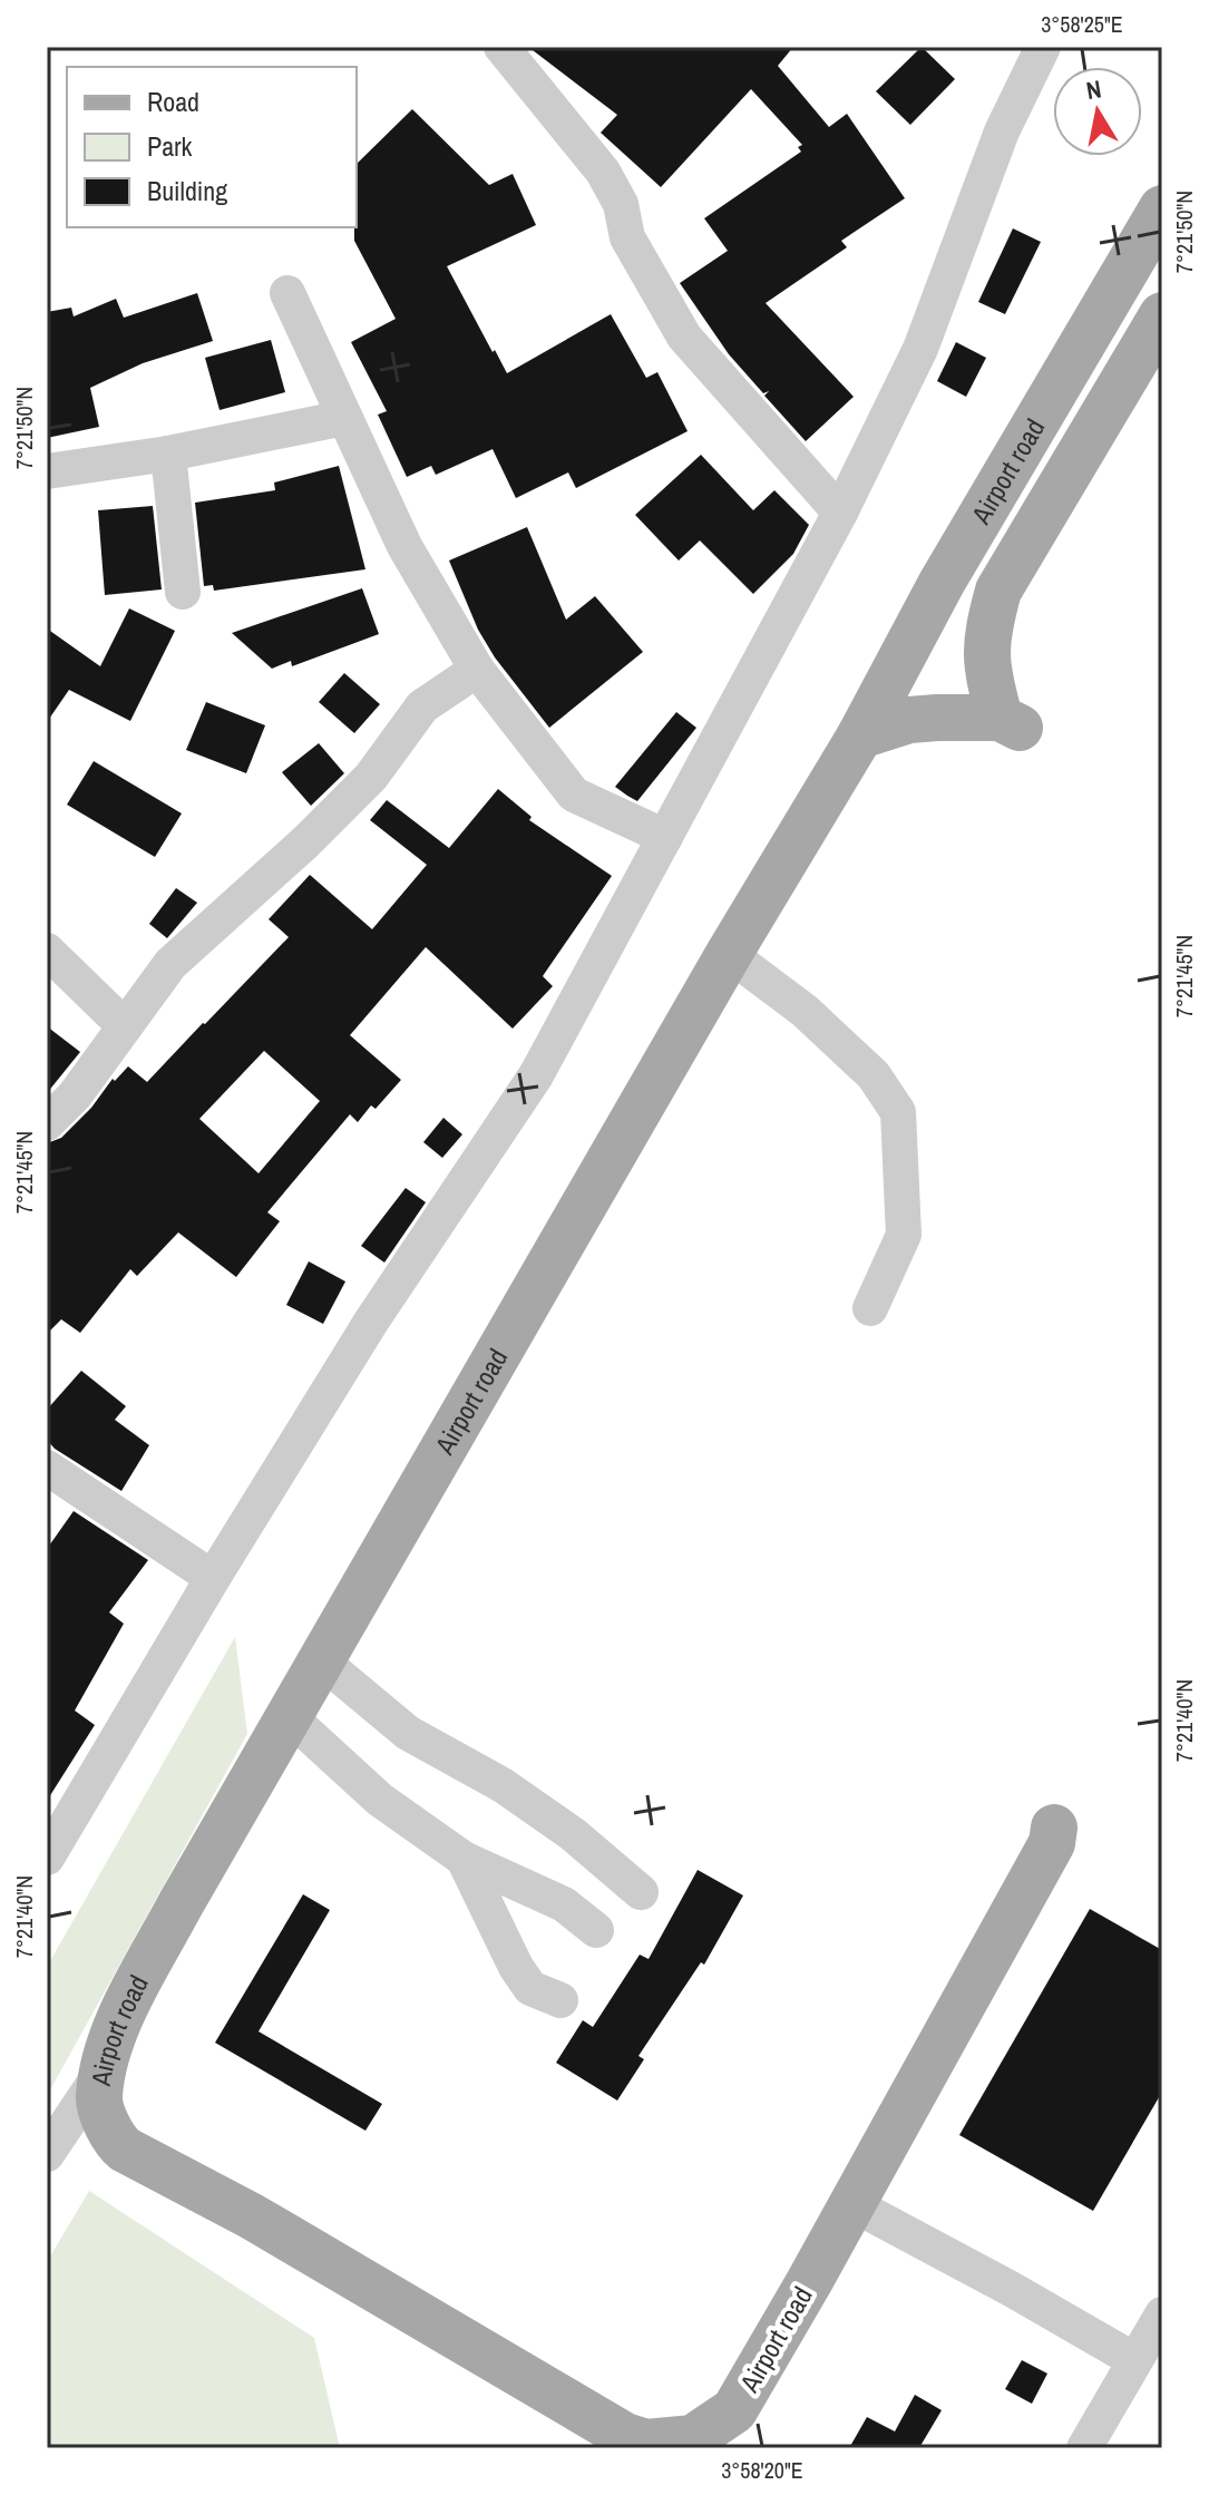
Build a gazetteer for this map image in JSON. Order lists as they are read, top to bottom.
{
  "streets": {
    "main road": ["Airport road"]
  },
  "legend": ["Road", "Park", "Building"],
  "north": "top",
  "coordinates": [
    "3°58'25\"E",
    "7°21'50\"N",
    "7°21'45\"N",
    "7°21'40\"N",
    "3°58'20\"E"
  ]
}
